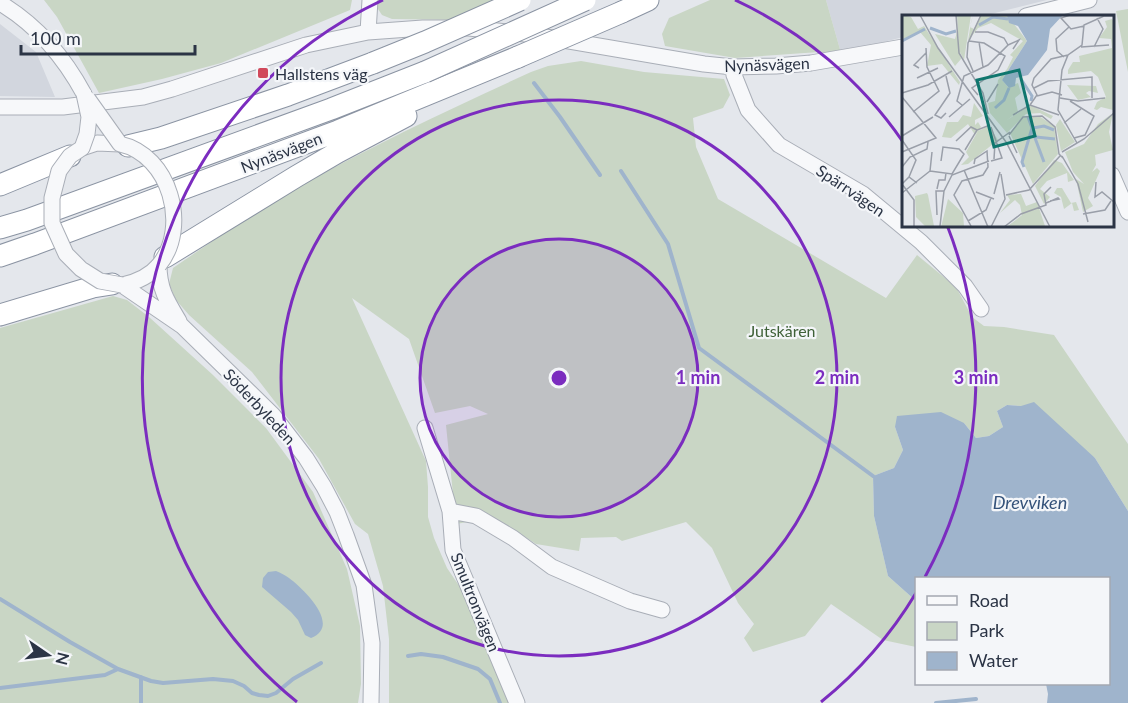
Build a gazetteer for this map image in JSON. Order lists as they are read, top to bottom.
{
  "streets": {
    "highway": ["Nynäsvägen"],
    "street": ["Spärrvägen", "Söderbyleden", "Smultronvägen"]
  },
  "crossings": [
    ["Nynäsvägen", "Spärrvägen"]
  ],
  "water": ["Drevviken"],
  "parks": ["Jutskären"],
  "places": {
    "transit": ["Hallstens väg"]
  },
  "legend": ["Road", "Park", "Water"],
  "scale_bar": "100 m",
  "north": "right",
  "rings": ["1 min", "2 min", "3 min"]
}
